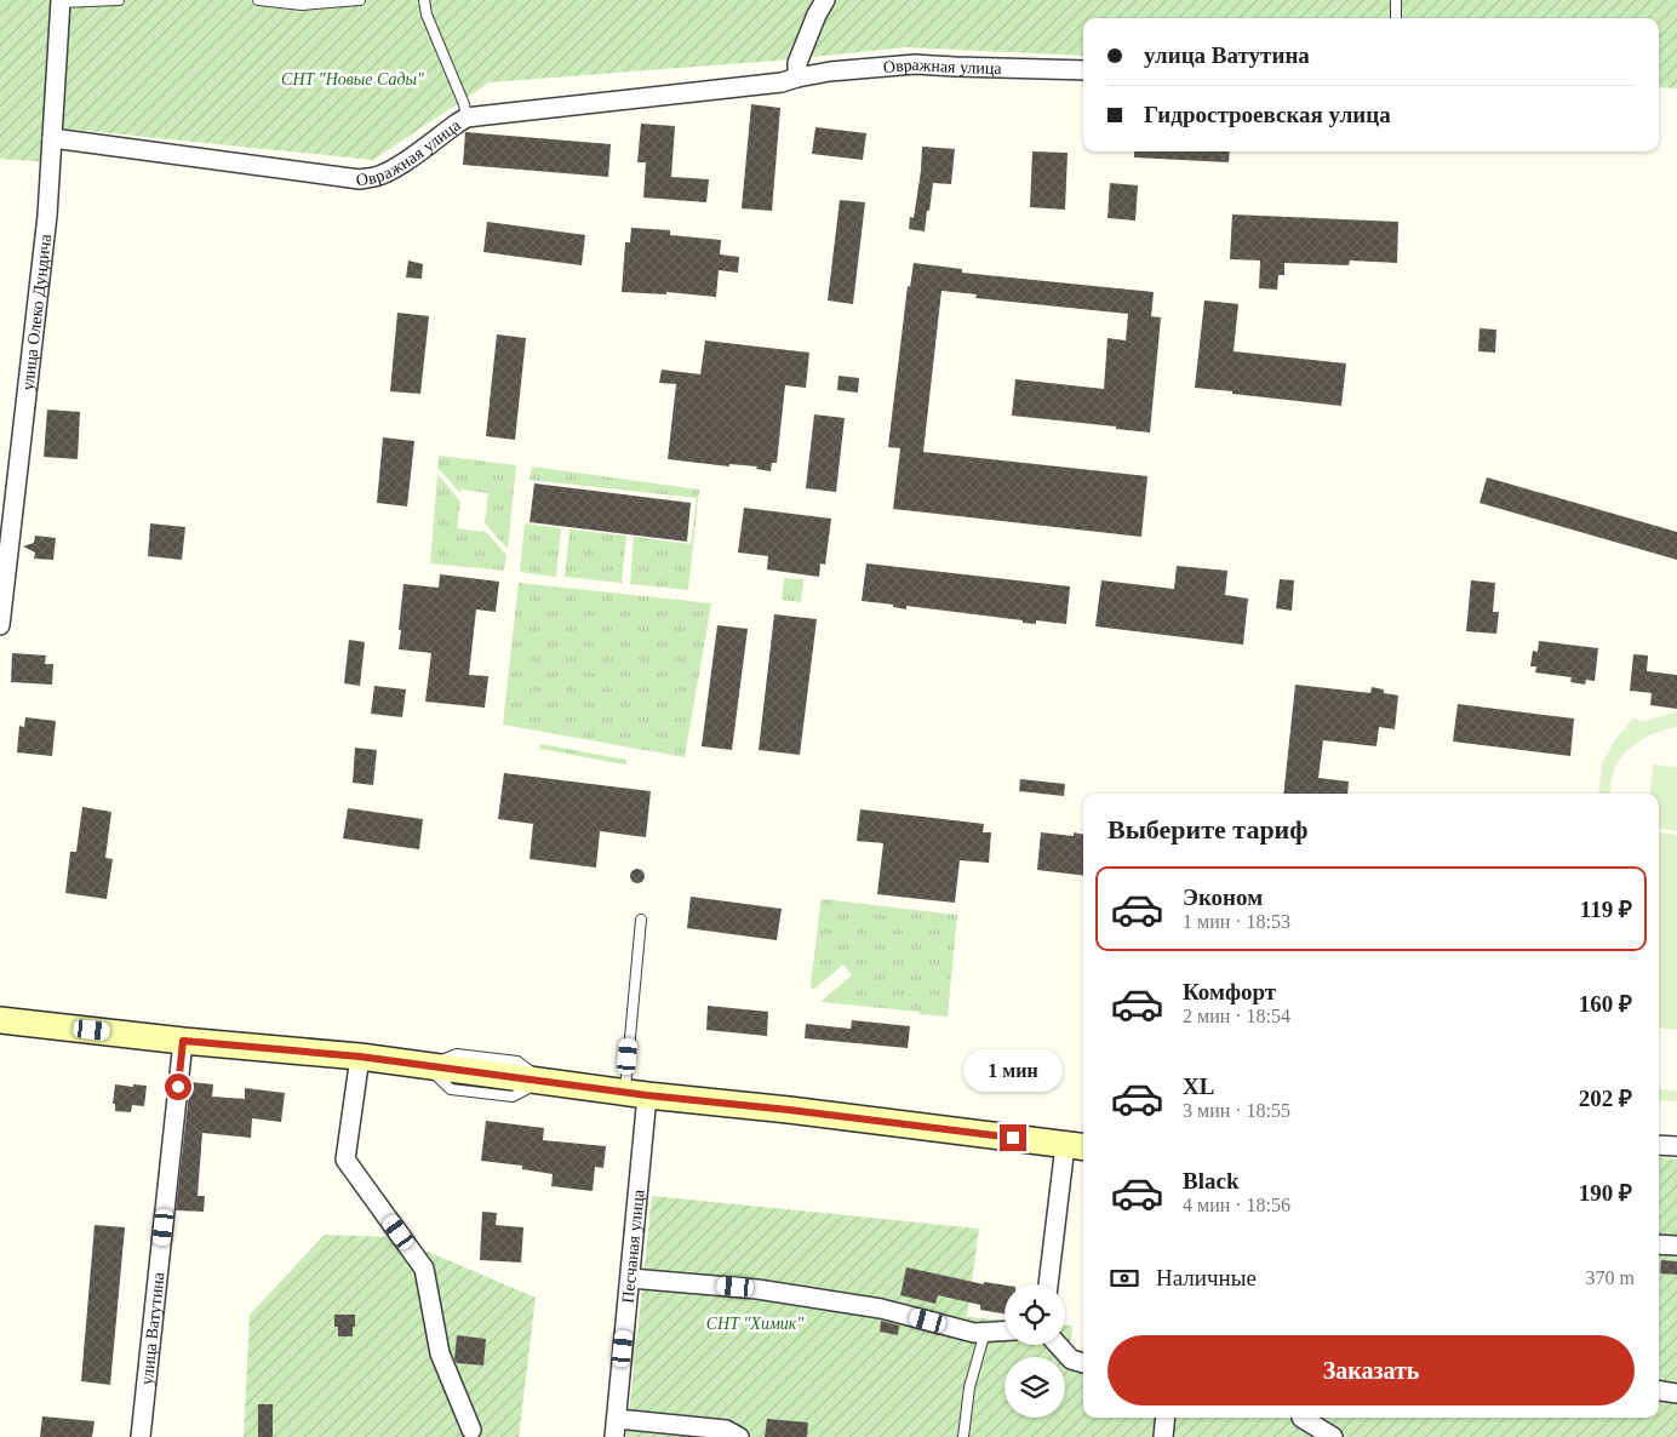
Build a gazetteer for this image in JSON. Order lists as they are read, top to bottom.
{
  "streets": {
    "street": [
      "Овражная улица",
      "улица Олеко Дундича",
      "Песчаная улица",
      "улица Ватутина"
    ]
  },
  "crossings": [
    ["Овражная улица", "улица Олеко Дундича"]
  ],
  "parks": ["СНТ \"Новые Сады\"", "СНТ \"Химик\""],
  "page": {
    "banner": ["улица Ватутина", "Гидростроевская улица"],
    "heading": "Выберите тариф",
    "list": [
      {
        "name": "Эконом",
        "note": "1 мин · 18:53",
        "value": "119 ₽"
      },
      {
        "name": "Комфорт",
        "note": "2 мин · 18:54",
        "value": "160 ₽"
      },
      {
        "name": "XL",
        "note": "3 мин · 18:55",
        "value": "202 ₽"
      },
      {
        "name": "Black",
        "note": "4 мин · 18:56",
        "value": "190 ₽"
      }
    ],
    "bubble": "1 мин",
    "pay": ["Наличные", "370 m"],
    "buttons": "Заказать"
  }
}
